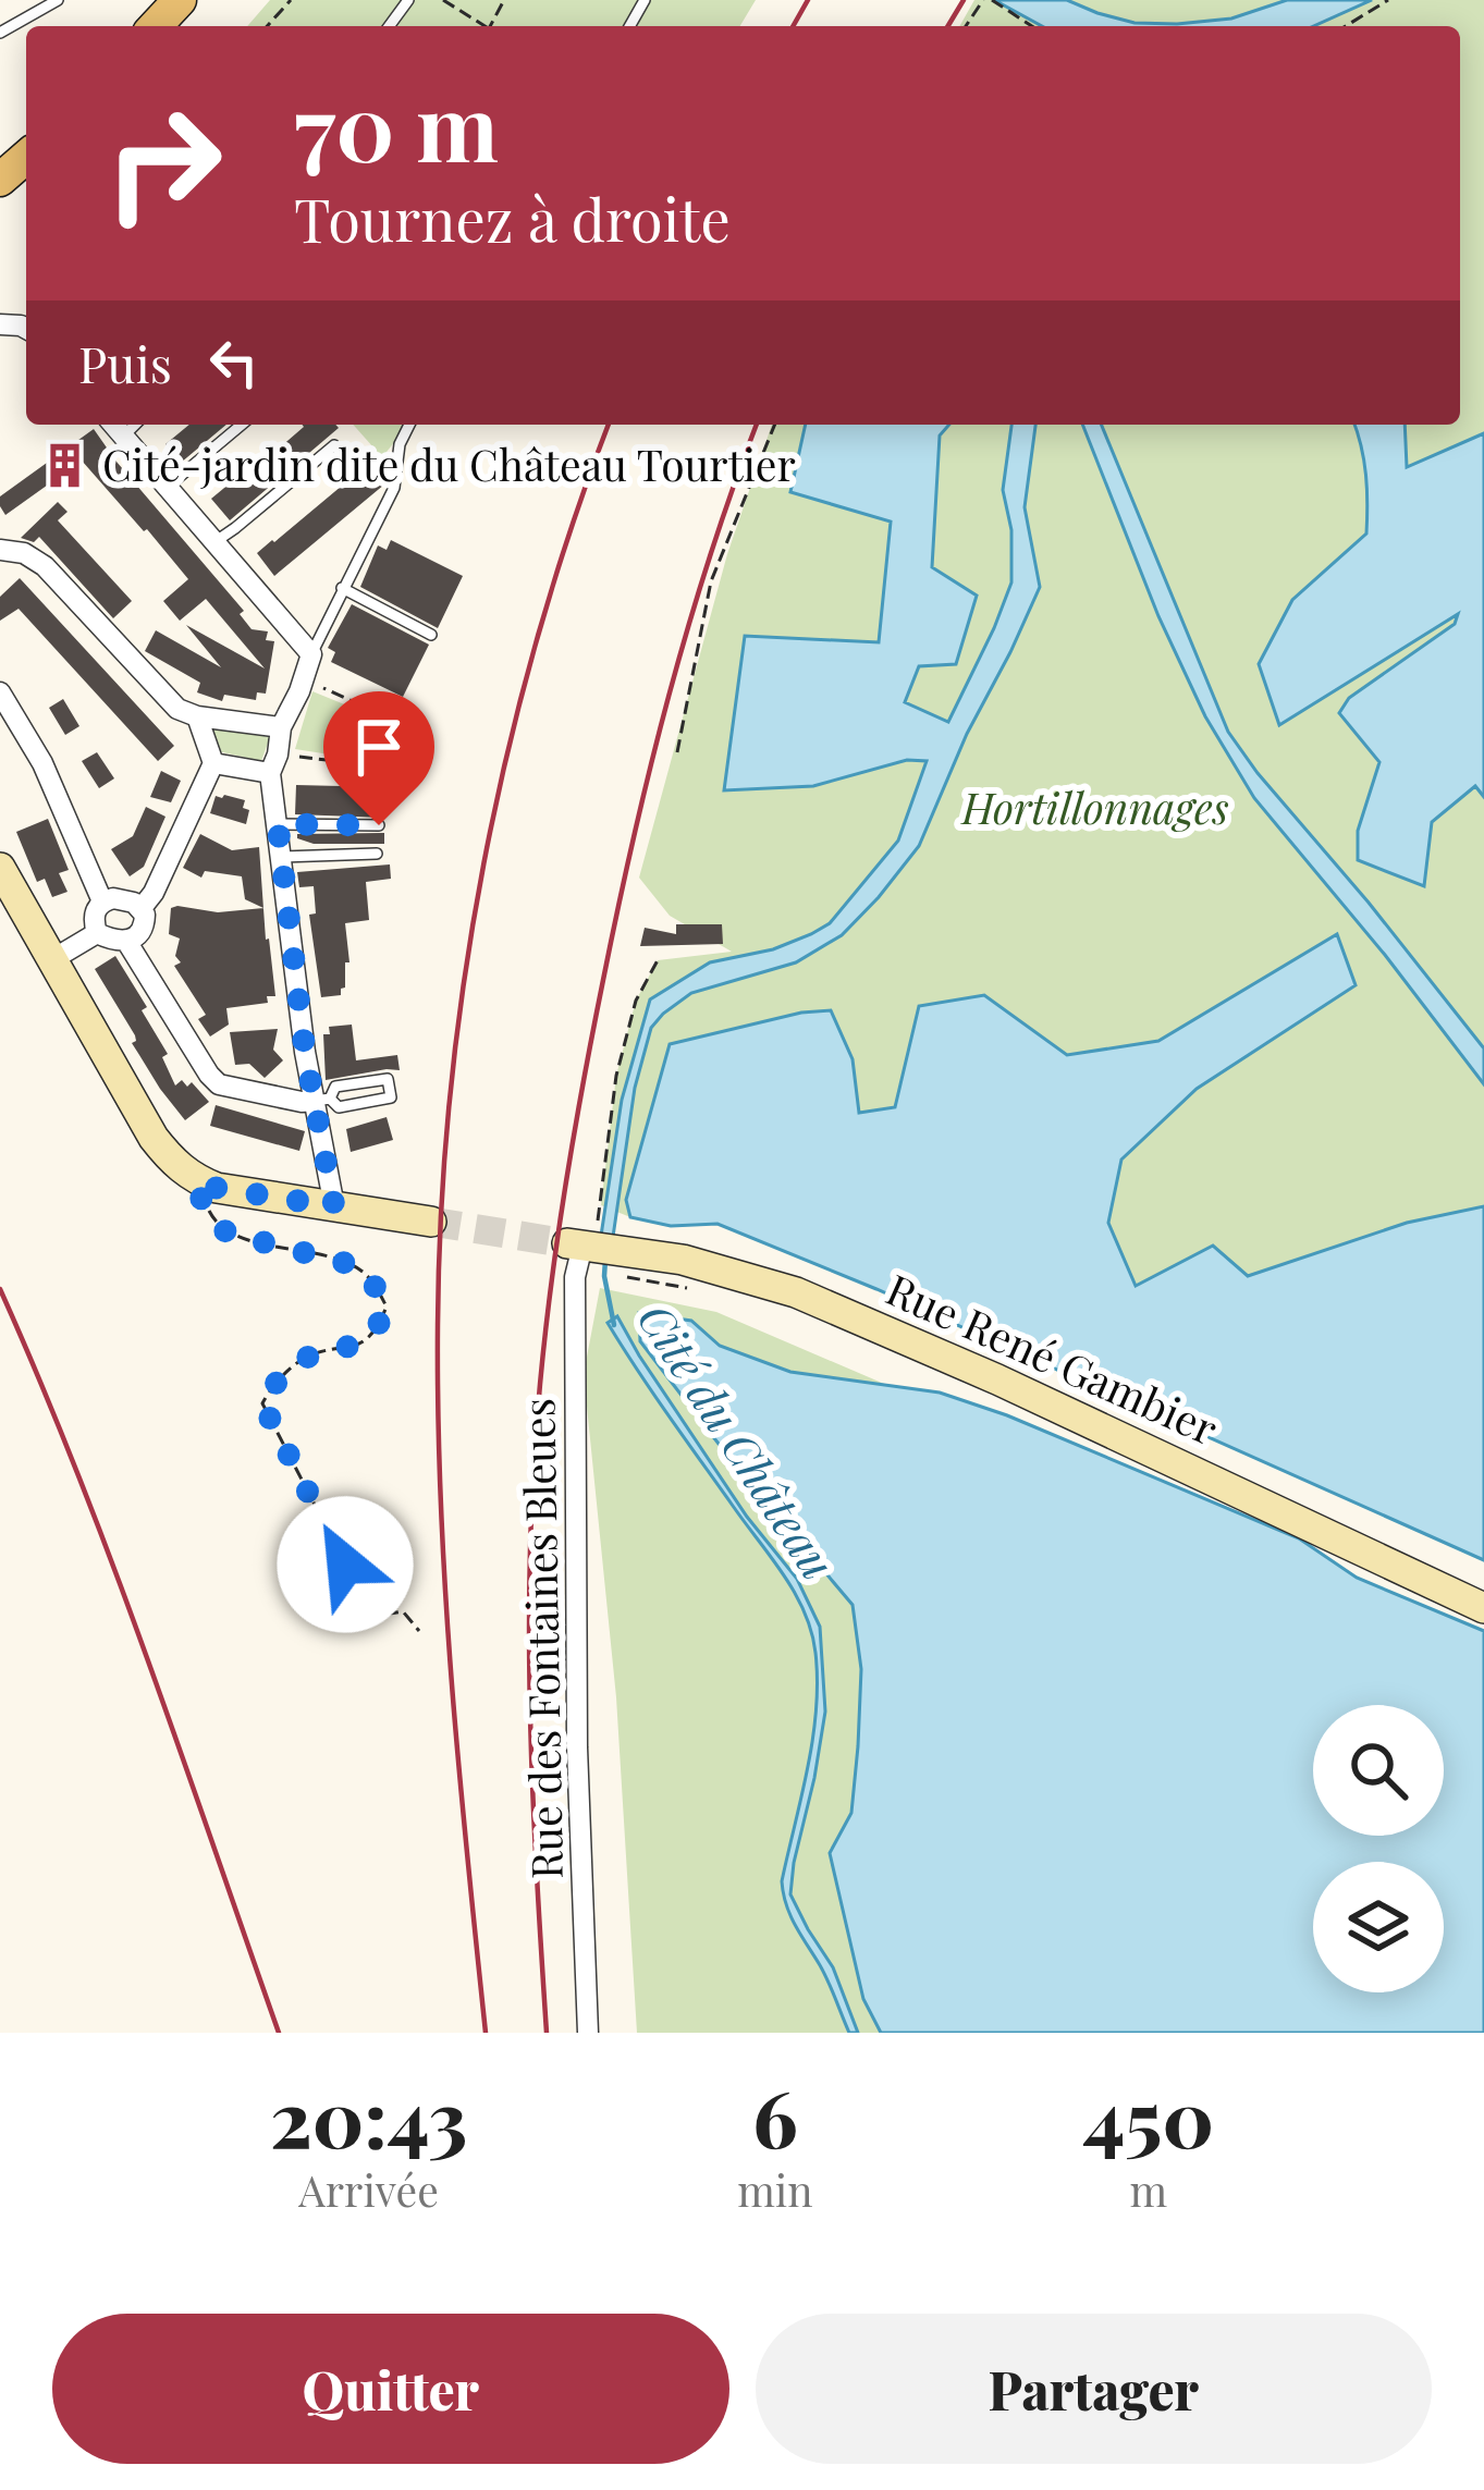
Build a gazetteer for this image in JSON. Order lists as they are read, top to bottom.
{
  "streets": {
    "street": ["Rue René Gambier", "Rue des Fontaines Bleues"]
  },
  "crossings": [
    ["Rue René Gambier", "Rue des Fontaines Bleues"]
  ],
  "water": ["Cité du Château"],
  "parks": ["Hortillonnages"],
  "places": {
    "building": ["Cité-jardin dite du Château Tourtier"]
  },
  "page": {
    "turn": ["70 m", "Tournez à droite"],
    "then": "Puis",
    "eta": [
      "20:43",
      "Arrivée",
      "6",
      "min",
      "450",
      "m"
    ],
    "buttons": ["Quitter", "Partager"]
  }
}
